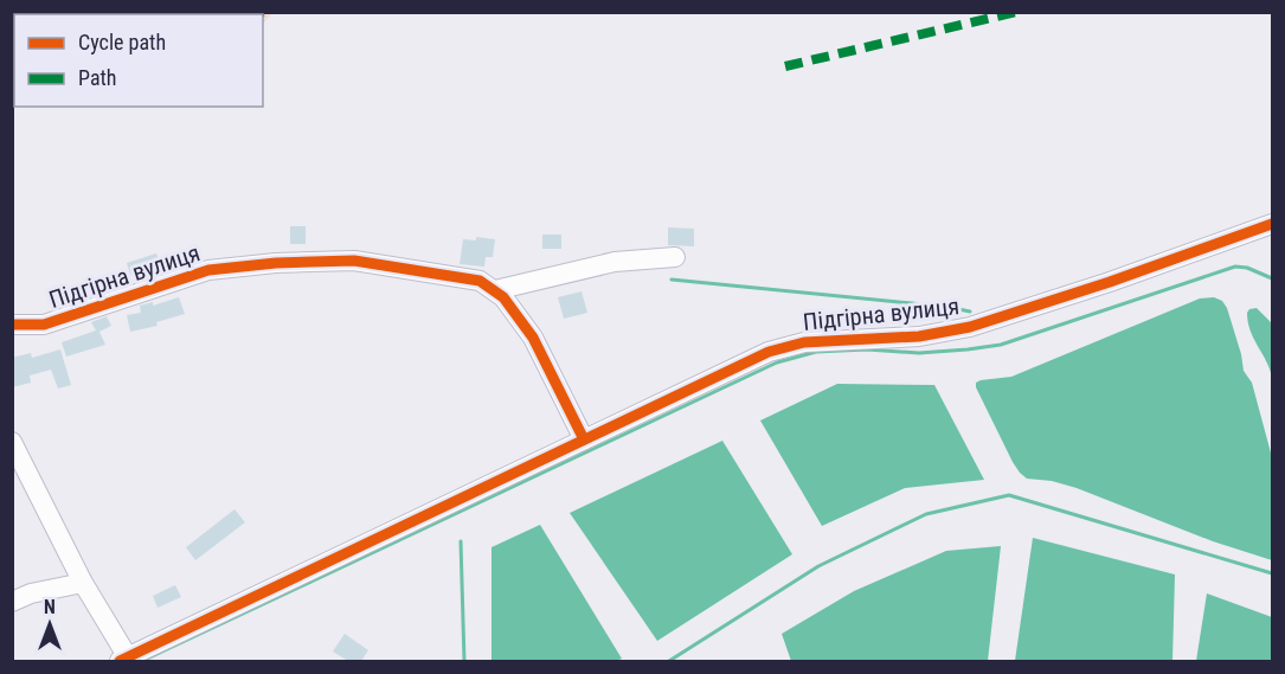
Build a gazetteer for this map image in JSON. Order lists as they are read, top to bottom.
{
  "streets": {
    "street": ["Підгірна вулиця"]
  },
  "legend": ["Cycle path", "Path"],
  "north": "top"
}
